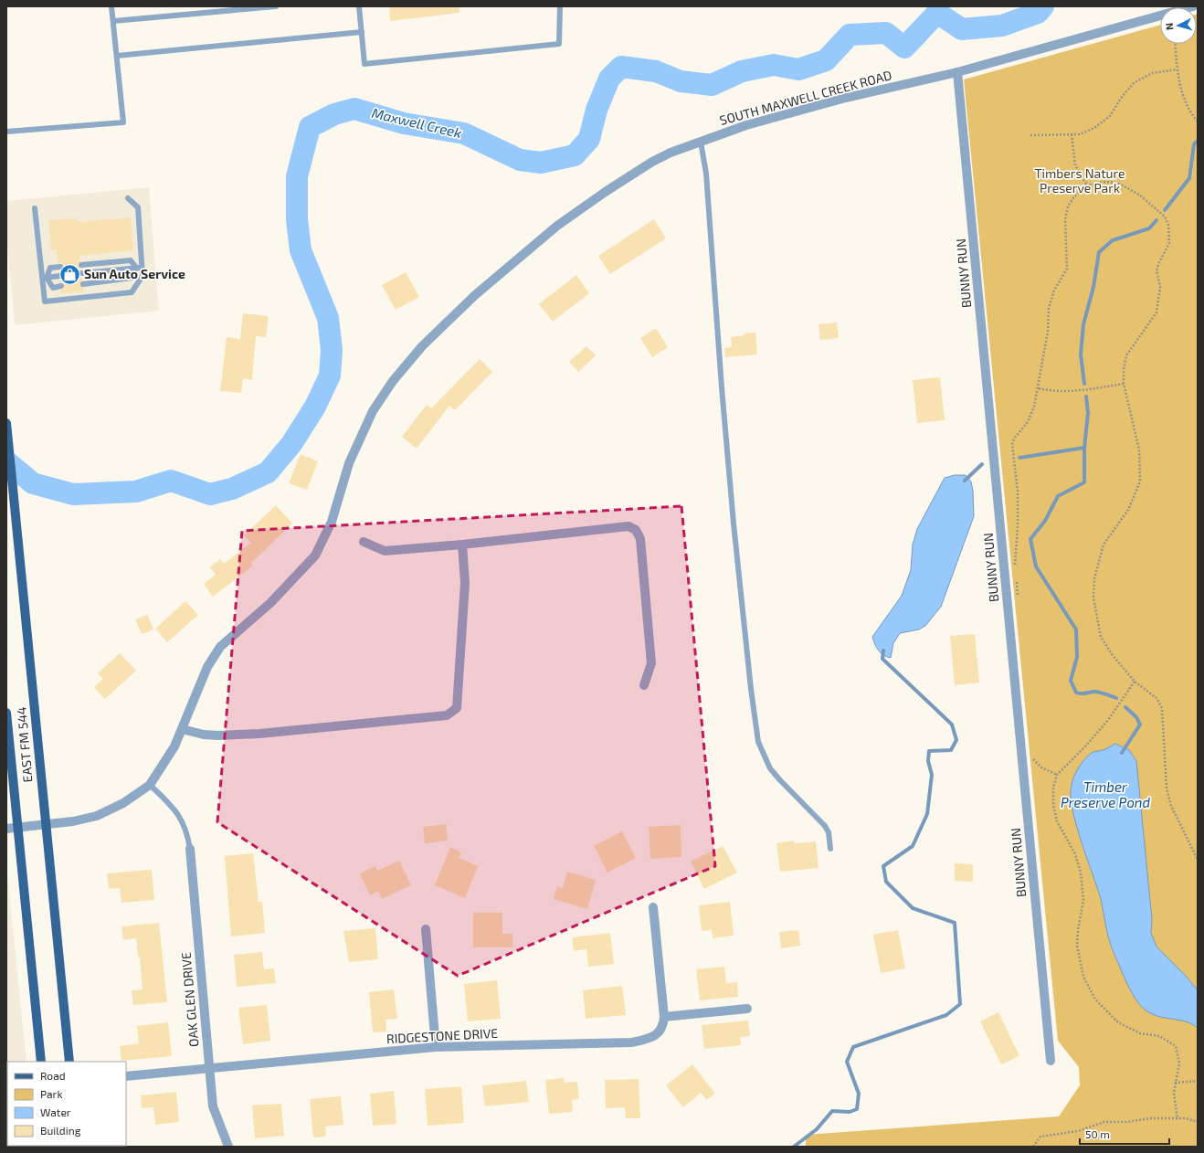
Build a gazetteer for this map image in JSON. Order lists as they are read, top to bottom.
{
  "streets": {
    "main road": ["EAST FM 544"],
    "street": [
      "SOUTH MAXWELL CREEK ROAD",
      "BUNNY RUN",
      "OAK GLEN DRIVE",
      "RIDGESTONE DRIVE"
    ]
  },
  "crossings": [
    ["SOUTH MAXWELL CREEK ROAD", "BUNNY RUN"],
    ["SOUTH MAXWELL CREEK ROAD", "EAST FM 544"],
    ["OAK GLEN DRIVE", "RIDGESTONE DRIVE"]
  ],
  "water": ["Maxwell Creek", "Timber Preserve Pond"],
  "parks": ["Timbers Nature Preserve Park"],
  "places": {
    "shop": ["Sun Auto Service"]
  },
  "legend": [
    "Road",
    "Park",
    "Water",
    "Building"
  ],
  "scale_bar": "50 m",
  "north": "left"
}
